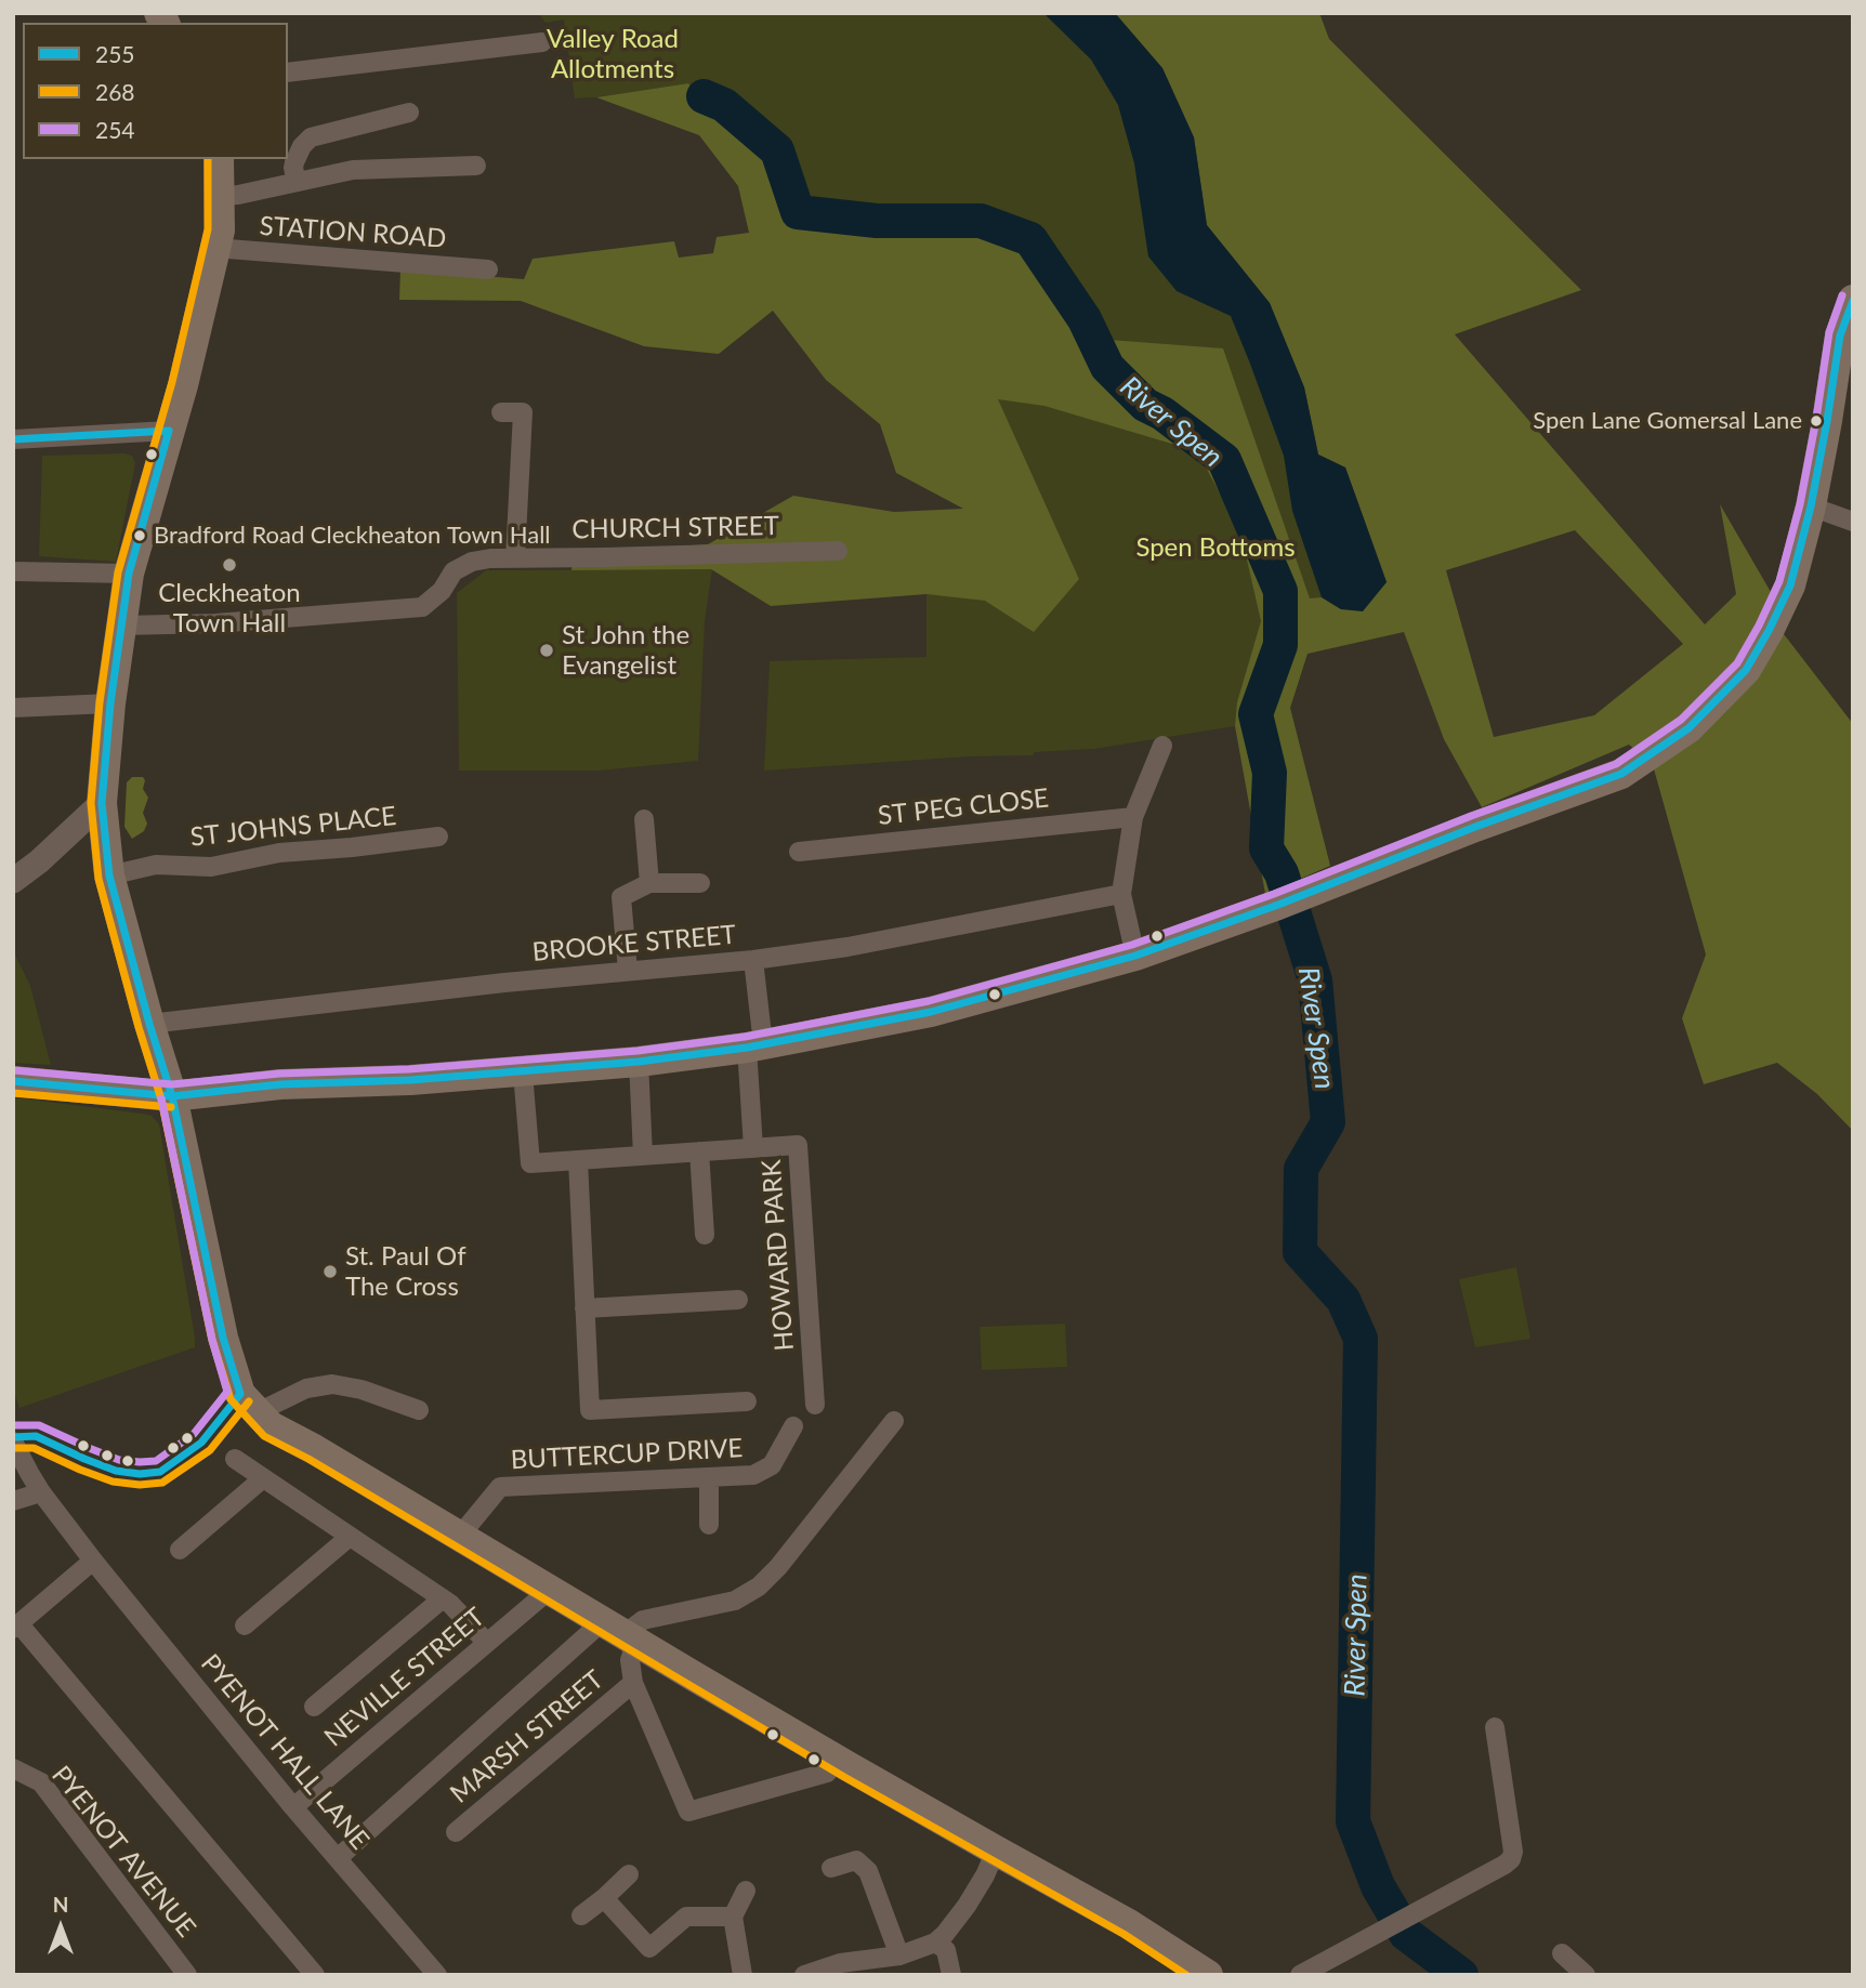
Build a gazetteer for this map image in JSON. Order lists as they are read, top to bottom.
{
  "streets": {
    "street": [
      "STATION ROAD",
      "CHURCH STREET",
      "ST PEG CLOSE",
      "ST JOHNS PLACE",
      "BROOKE STREET",
      "HOWARD PARK",
      "BUTTERCUP DRIVE",
      "NEVILLE STREET",
      "MARSH STREET",
      "PYENOT HALL LANE",
      "PYENOT AVENUE"
    ]
  },
  "crossings": [
    ["BROOKE STREET", "HOWARD PARK"],
    ["NEVILLE STREET", "PYENOT HALL LANE"]
  ],
  "water": ["River Spen"],
  "parks": ["Valley Road Allotments", "Spen Bottoms"],
  "places": [
    "Spen Lane Gomersal Lane",
    "Bradford Road Cleckheaton Town Hall",
    "Cleckheaton Town Hall",
    "St John the Evangelist",
    "St. Paul Of The Cross"
  ],
  "lines": ["transit line 268", "transit line 254", "transit line 255"],
  "legend": ["255", "268", "254"],
  "north": "top"
}
